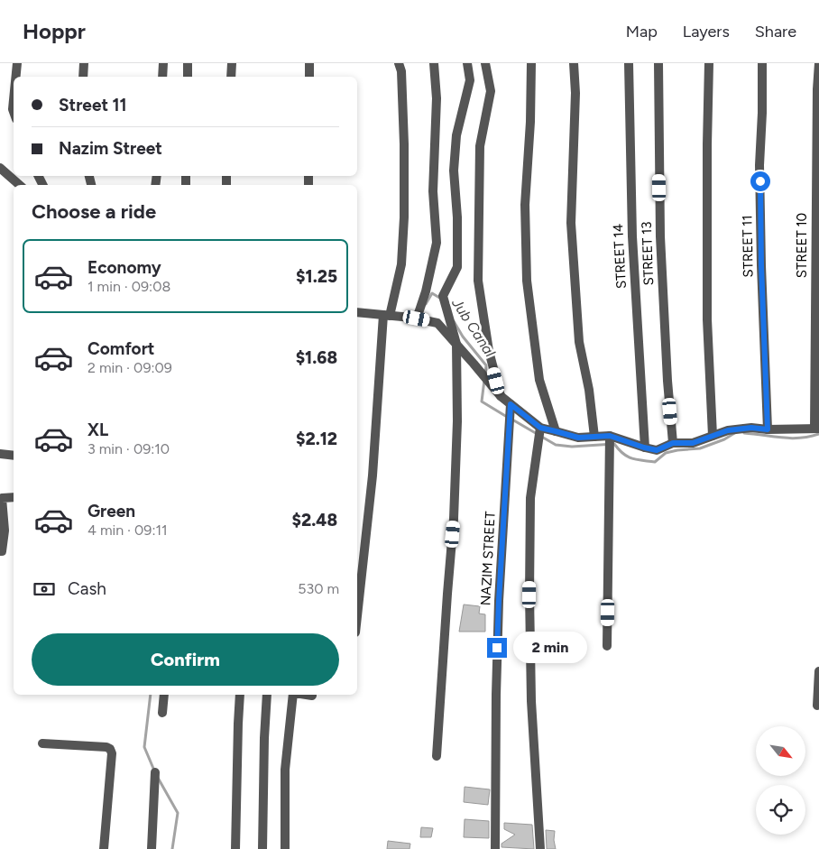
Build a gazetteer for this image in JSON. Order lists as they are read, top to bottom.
{
  "streets": {
    "street": [
      "STREET 10",
      "STREET 11",
      "STREET 13",
      "STREET 14",
      "NAZIM STREET"
    ]
  },
  "water": ["Jub Canal"],
  "north": "bottom right",
  "page": {
    "header": "Hoppr",
    "nav": ["Map", "Layers", "Share"],
    "banner": ["Street 11", "Nazim Street"],
    "heading": "Choose a ride",
    "list": [
      {
        "name": "Economy",
        "note": "1 min · 09:08",
        "value": "$1.25"
      },
      {
        "name": "Comfort",
        "note": "2 min · 09:09",
        "value": "$1.68"
      },
      {
        "name": "XL",
        "note": "3 min · 09:10",
        "value": "$2.12"
      },
      {
        "name": "Green",
        "note": "4 min · 09:11",
        "value": "$2.48"
      }
    ],
    "pay": ["Cash", "530 m"],
    "buttons": "Confirm",
    "bubble": "2 min"
  }
}
